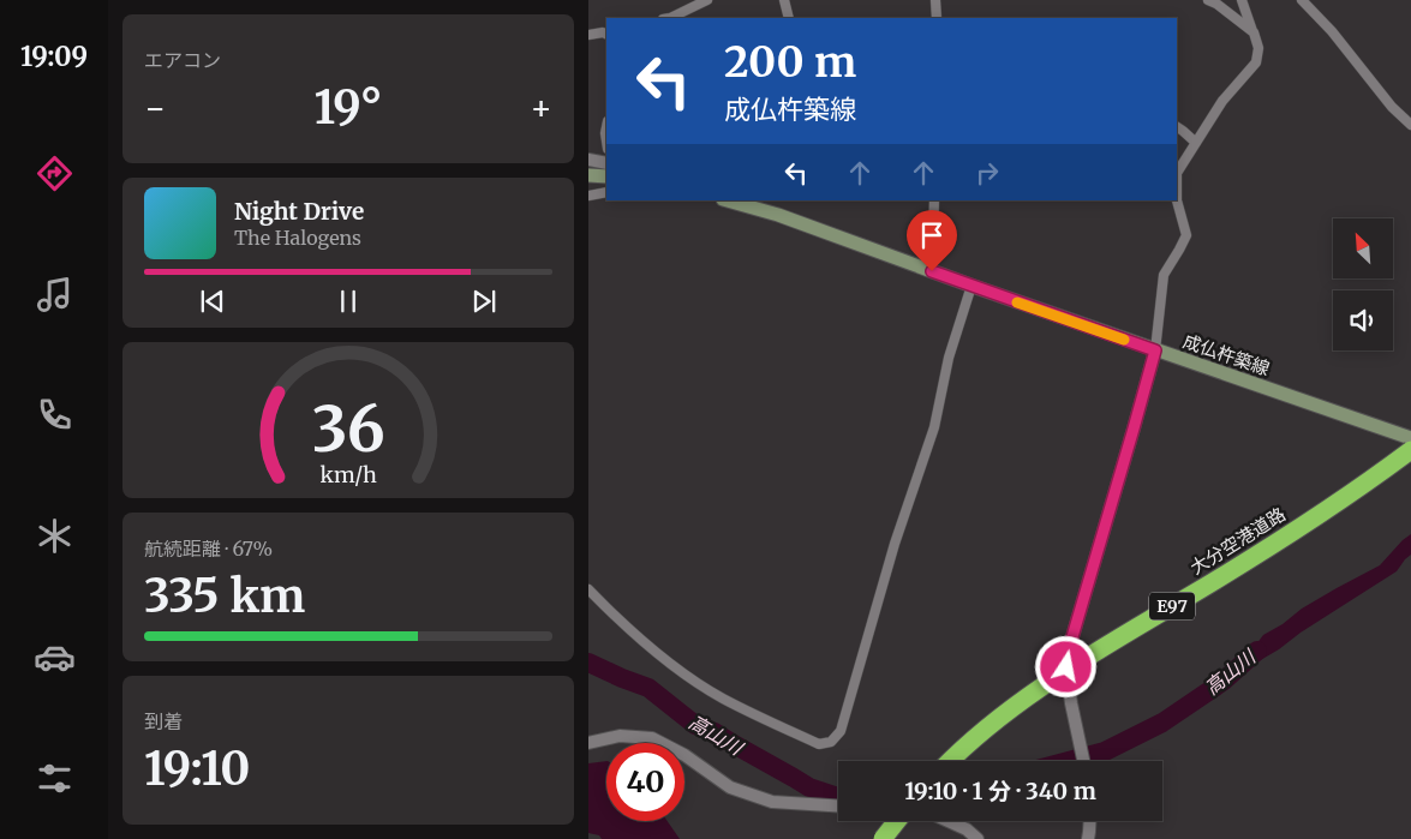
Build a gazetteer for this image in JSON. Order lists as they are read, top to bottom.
{
  "streets": {
    "highway": ["大分空港道路", "E97"],
    "main road": ["成仏杵築線"]
  },
  "water": ["高山川"],
  "north": "top left",
  "page": {
    "tabs": "19:09",
    "tile": [
      "エアコン",
      ["航続距離 · 67%", "335 km"],
      ["到着", "19:10"]
    ],
    "turn": ["200 m", "成仏杵築線"],
    "heat": ["−", "19°", "+"],
    "song": ["Night Drive", "The Halogens"],
    "limit": "40",
    "trip": "19:10 · 1 分 · 340 m",
    "gauge": ["36", "km/h"]
  }
}
